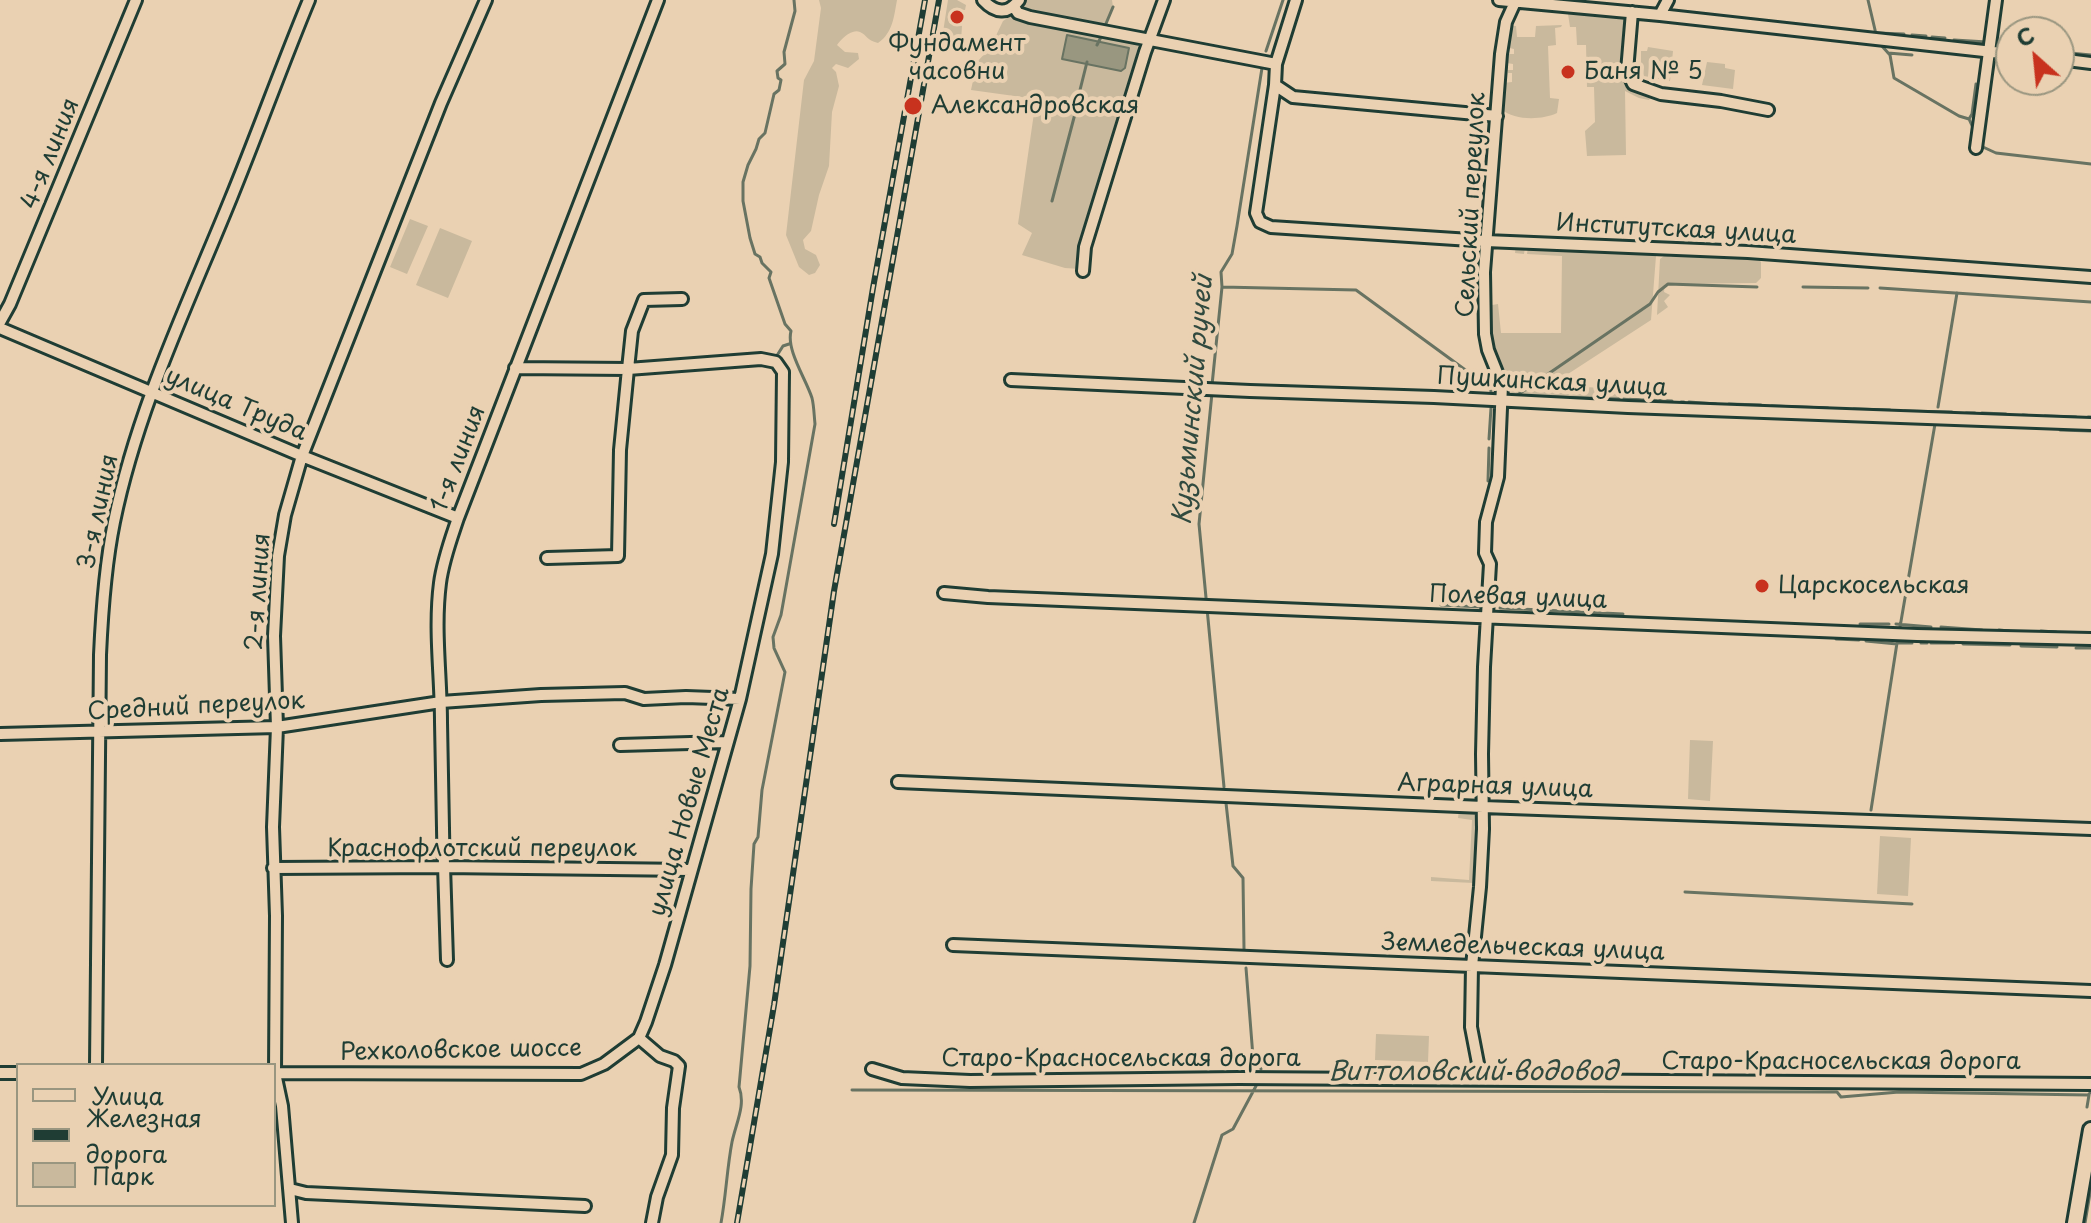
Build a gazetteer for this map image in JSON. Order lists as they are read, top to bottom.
{
  "streets": {
    "street": [
      "4-я линия",
      "Сельский переулок",
      "Институтская улица",
      "Пушкинская улица",
      "улица Труда",
      "1-я линия",
      "3-я линия",
      "2-я линия",
      "Полевая улица",
      "Средний переулок",
      "Аграрная улица",
      "улица Новые Места",
      "Краснофлотский переулок",
      "Земледельческая улица",
      "Рехколовское шоссе",
      "Старо-Красносельская дорога"
    ]
  },
  "crossings": [
    ["4-я линия", "улица Труда"],
    ["Сельский переулок", "Институтская улица"],
    ["Сельский переулок", "Пушкинская улица"],
    ["Сельский переулок", "Полевая улица"],
    ["Сельский переулок", "Аграрная улица"],
    ["Сельский переулок", "Земледельческая улица"],
    ["Сельский переулок", "Старо-Красносельская дорога"],
    ["улица Труда", "1-я линия"],
    ["улица Труда", "3-я линия"],
    ["улица Труда", "2-я линия"],
    ["1-я линия", "Средний переулок"],
    ["1-я линия", "Краснофлотский переулок"],
    ["3-я линия", "Средний переулок"],
    ["2-я линия", "Средний переулок"],
    ["2-я линия", "Краснофлотский переулок"],
    ["Средний переулок", "улица Новые Места"],
    ["улица Новые Места", "Краснофлотский переулок"],
    ["улица Новые Места", "Рехколовское шоссе"]
  ],
  "water": ["Кузьминский ручей", "Виттоловский водовод"],
  "places": [
    "Фундамент часовни",
    "Баня № 5",
    "Александровская",
    "Царскосельская"
  ],
  "legend": ["Улица", "Железная дорога", "Парк"],
  "north": "top left"
}
